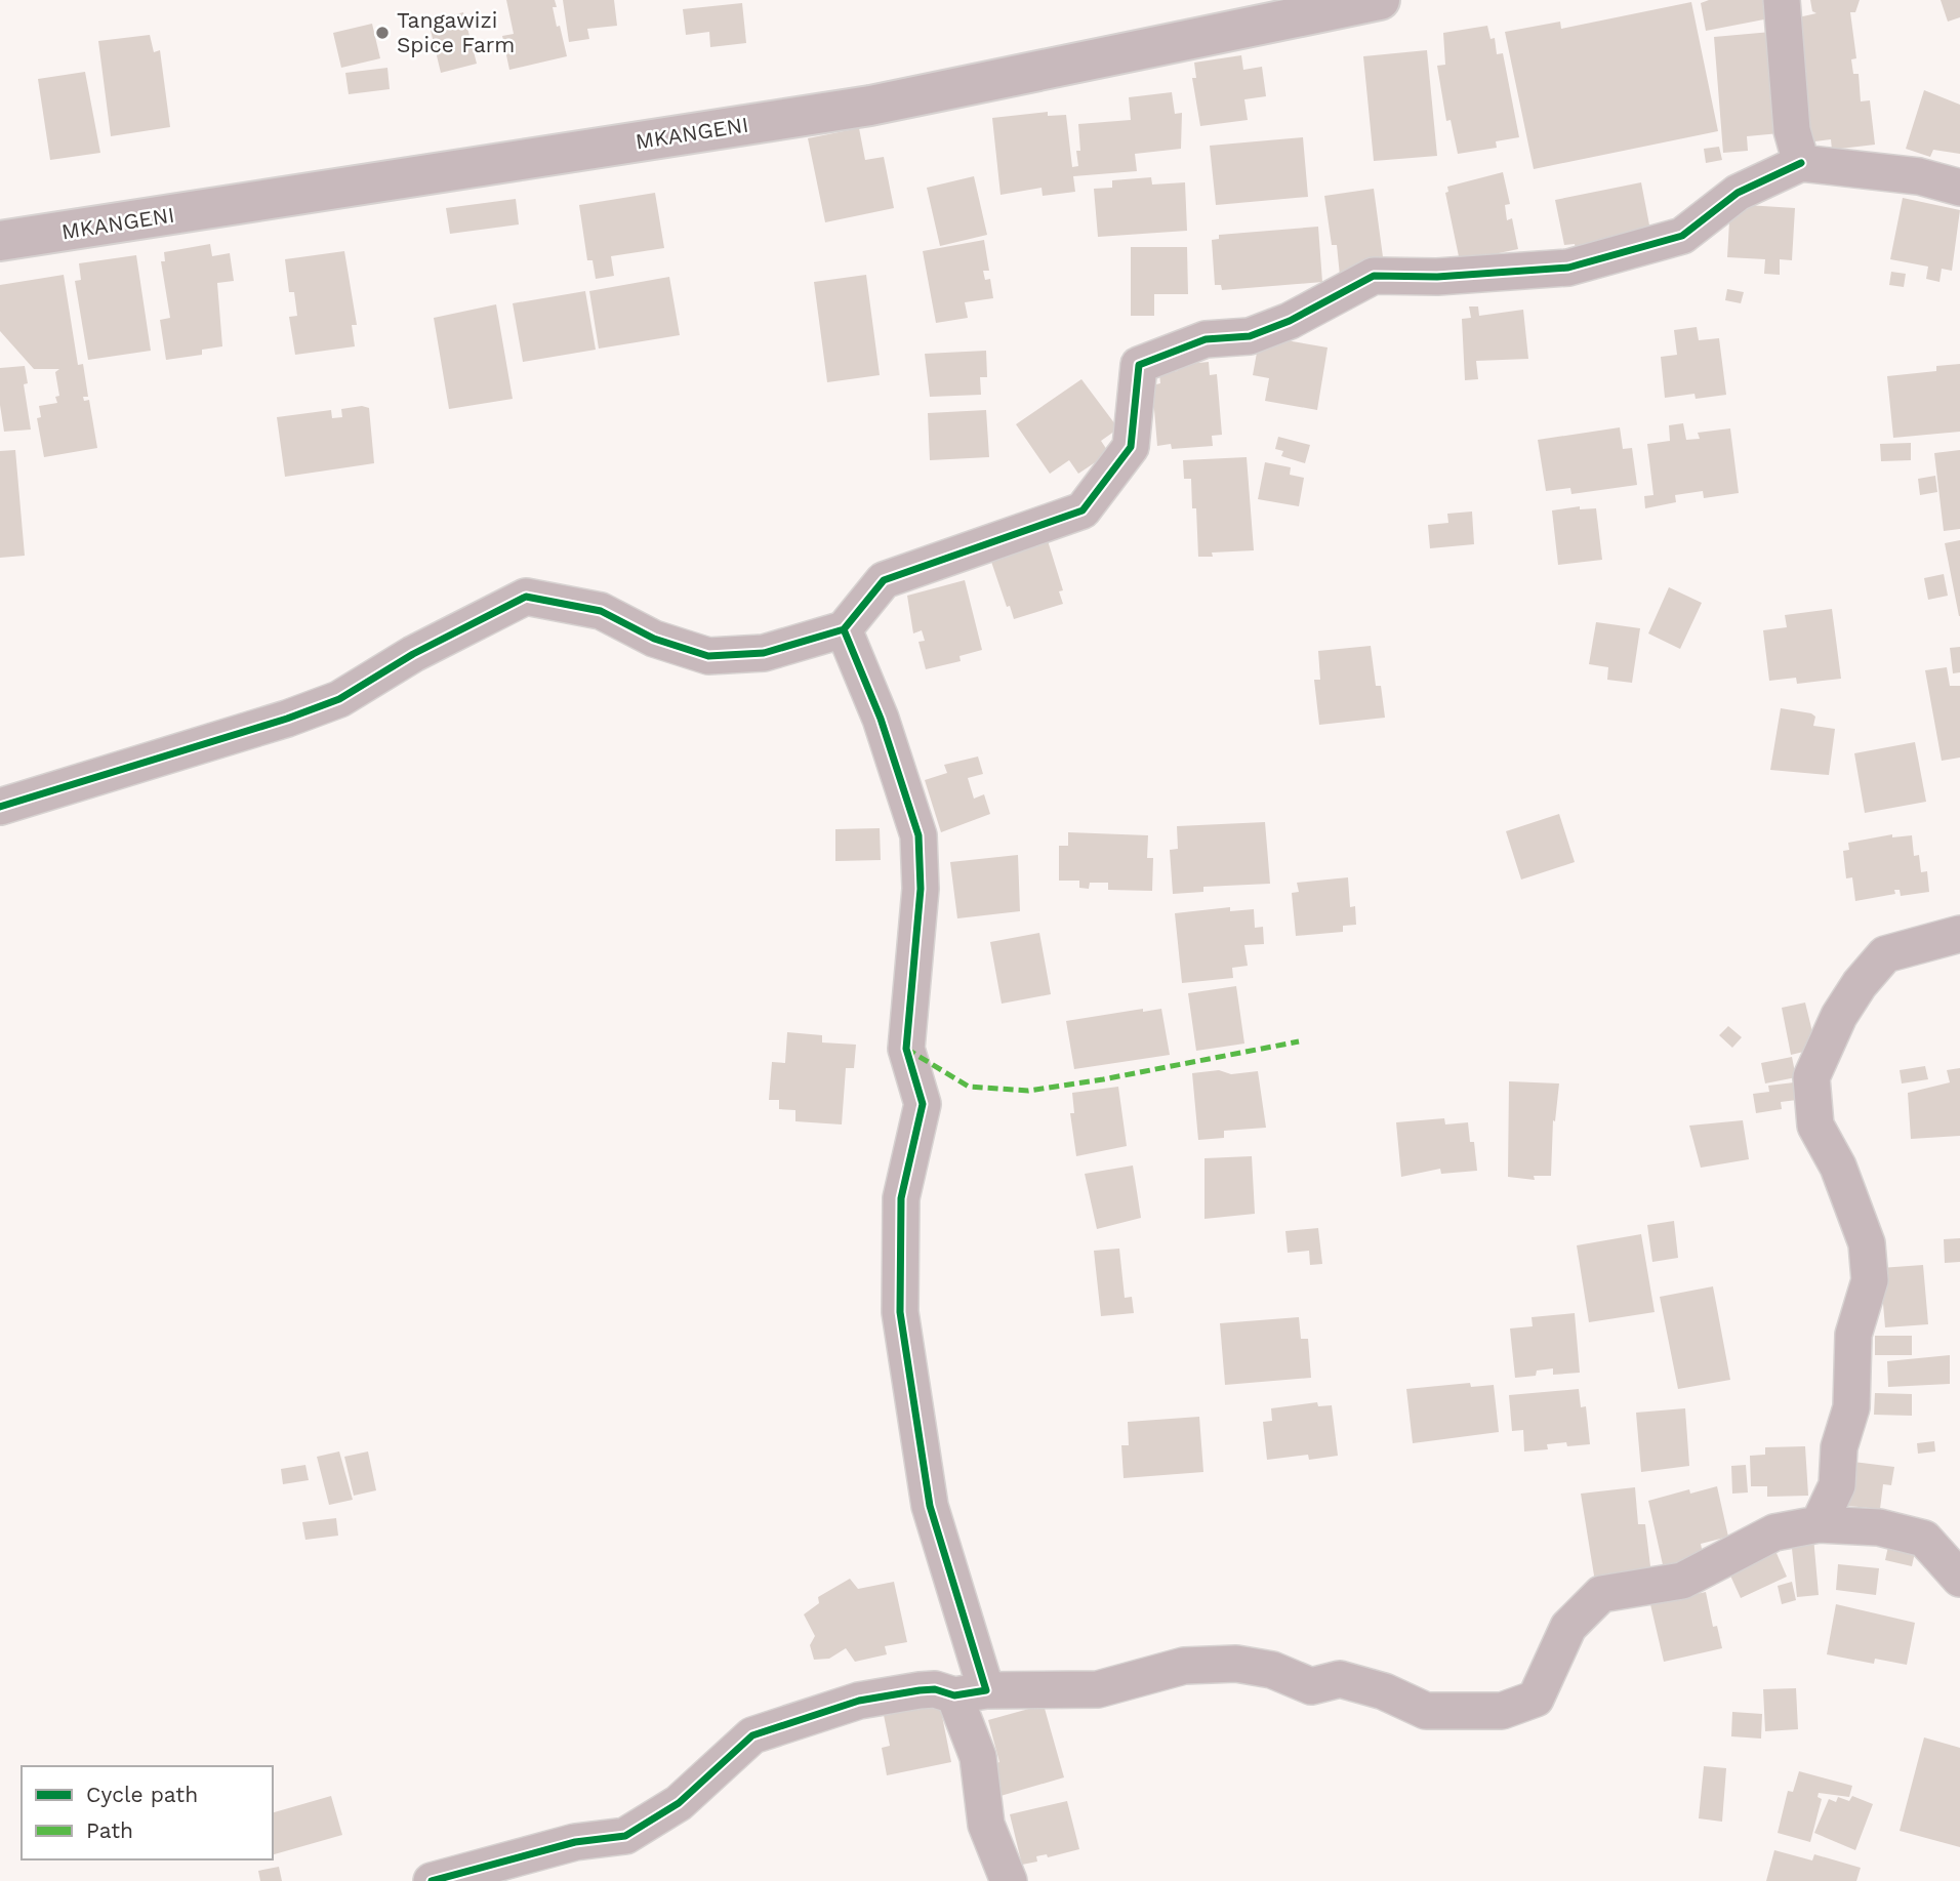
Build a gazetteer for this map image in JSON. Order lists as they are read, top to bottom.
{
  "streets": {
    "street": ["MKANGENI"]
  },
  "places": ["Tangawizi Spice Farm"],
  "legend": ["Cycle path", "Path"]
}
